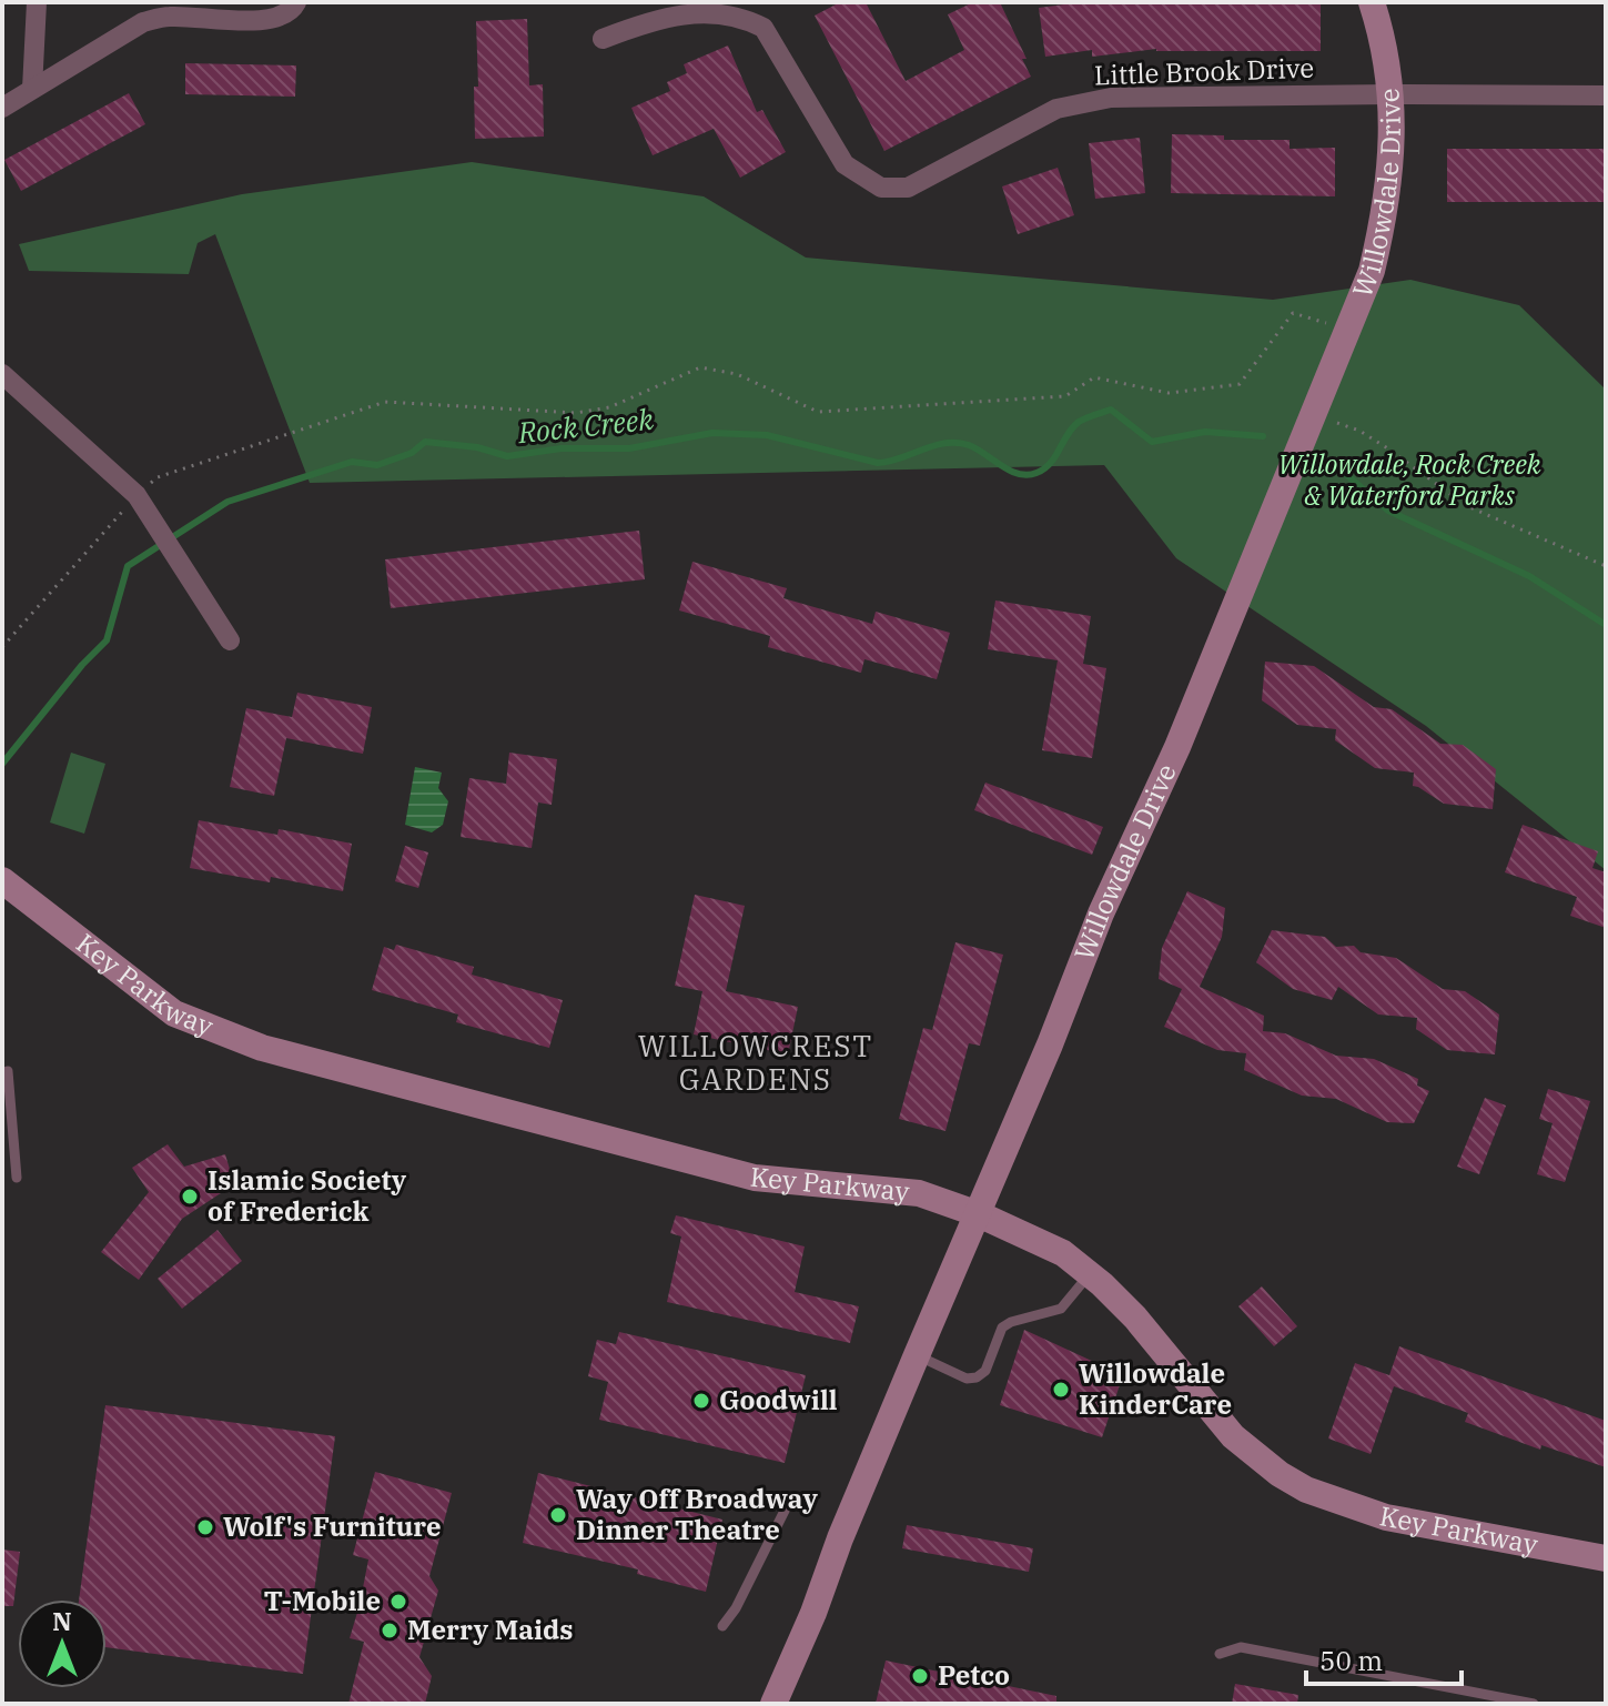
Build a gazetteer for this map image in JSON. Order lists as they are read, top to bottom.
{
  "streets": {
    "street": ["Little Brook Drive", "Willowdale Drive", "Key Parkway"]
  },
  "crossings": [
    ["Little Brook Drive", "Willowdale Drive"],
    ["Willowdale Drive", "Key Parkway"]
  ],
  "districts": ["WILLOWCREST GARDENS"],
  "water": ["Rock Creek"],
  "parks": ["Willowdale, Rock Creek & Waterford Parks"],
  "places": [
    "Islamic Society of Frederick",
    "Willowdale KinderCare",
    "Goodwill",
    "Way Off Broadway Dinner Theatre",
    "Wolf's Furniture",
    "T-Mobile",
    "Merry Maids",
    "Petco"
  ],
  "scale_bar": "50 m",
  "north": "top"
}
